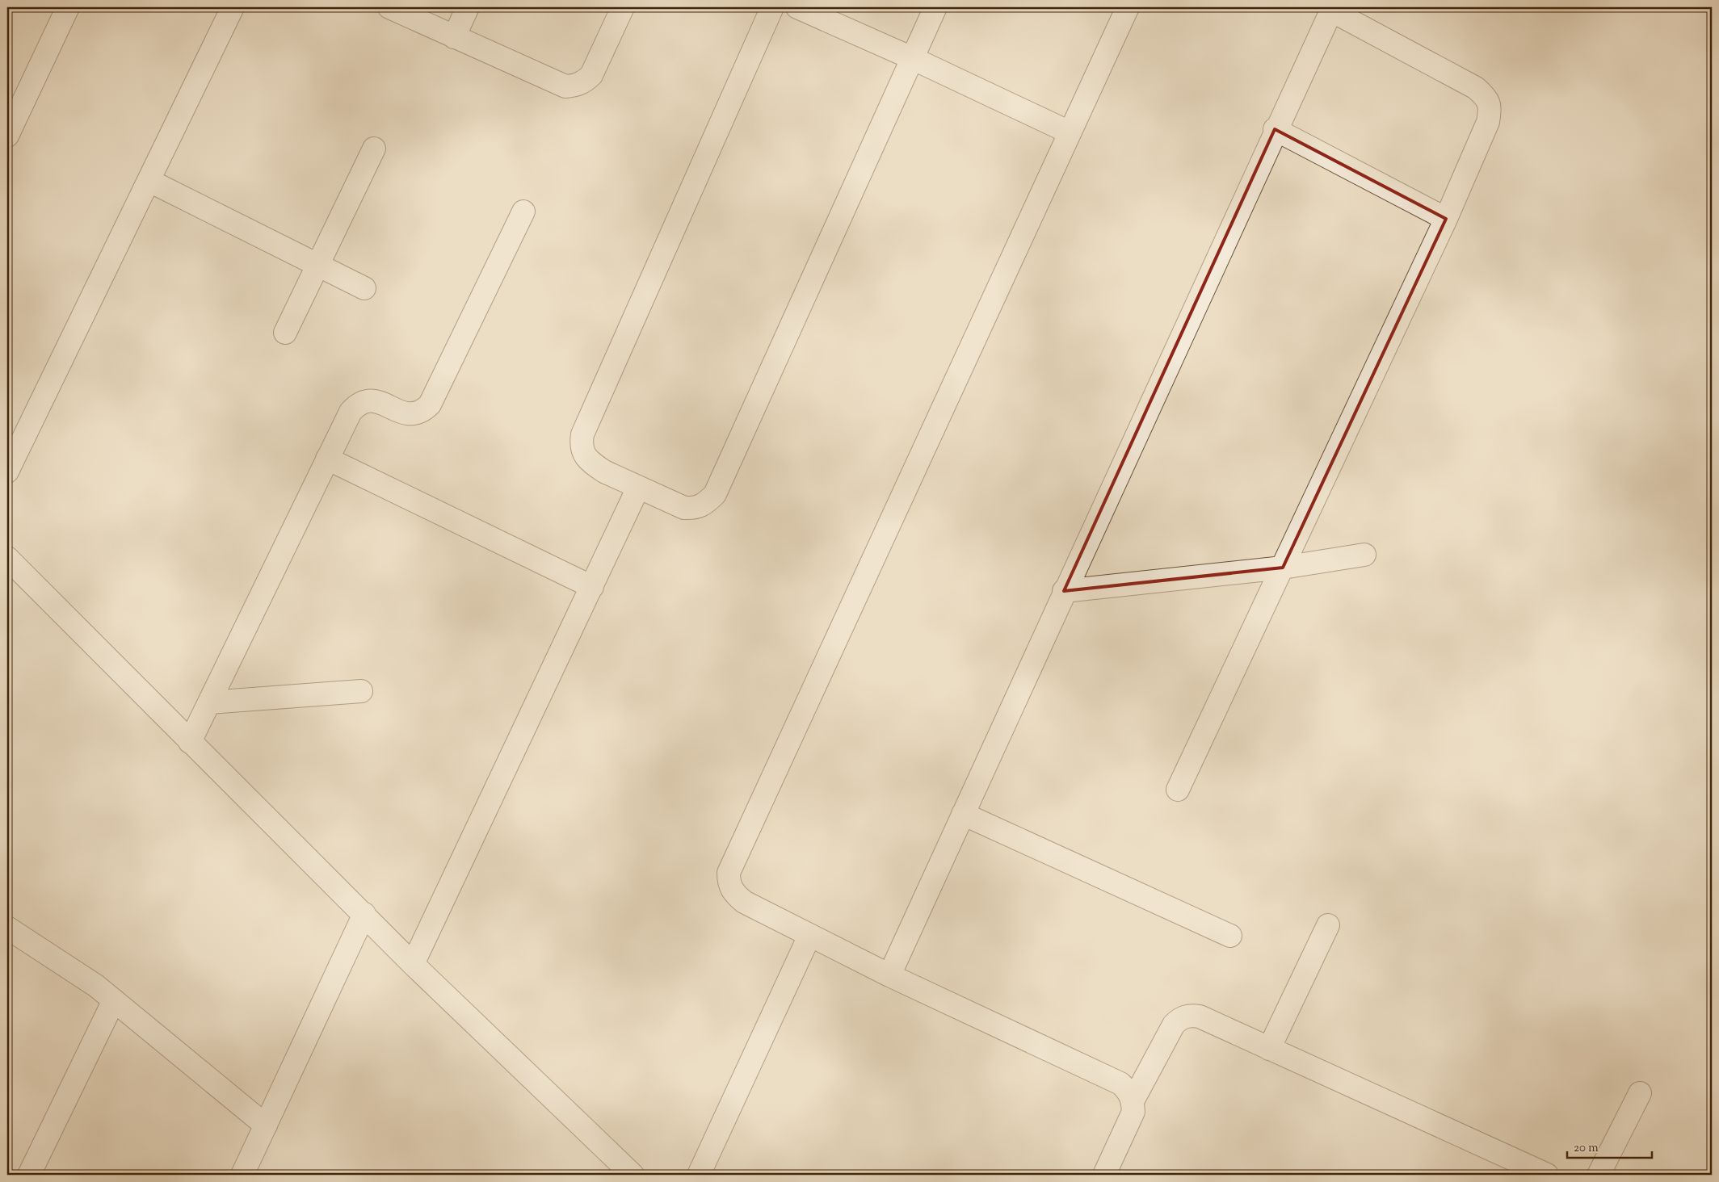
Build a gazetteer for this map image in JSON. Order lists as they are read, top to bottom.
{
  "scale_bar": "20 m"
}
